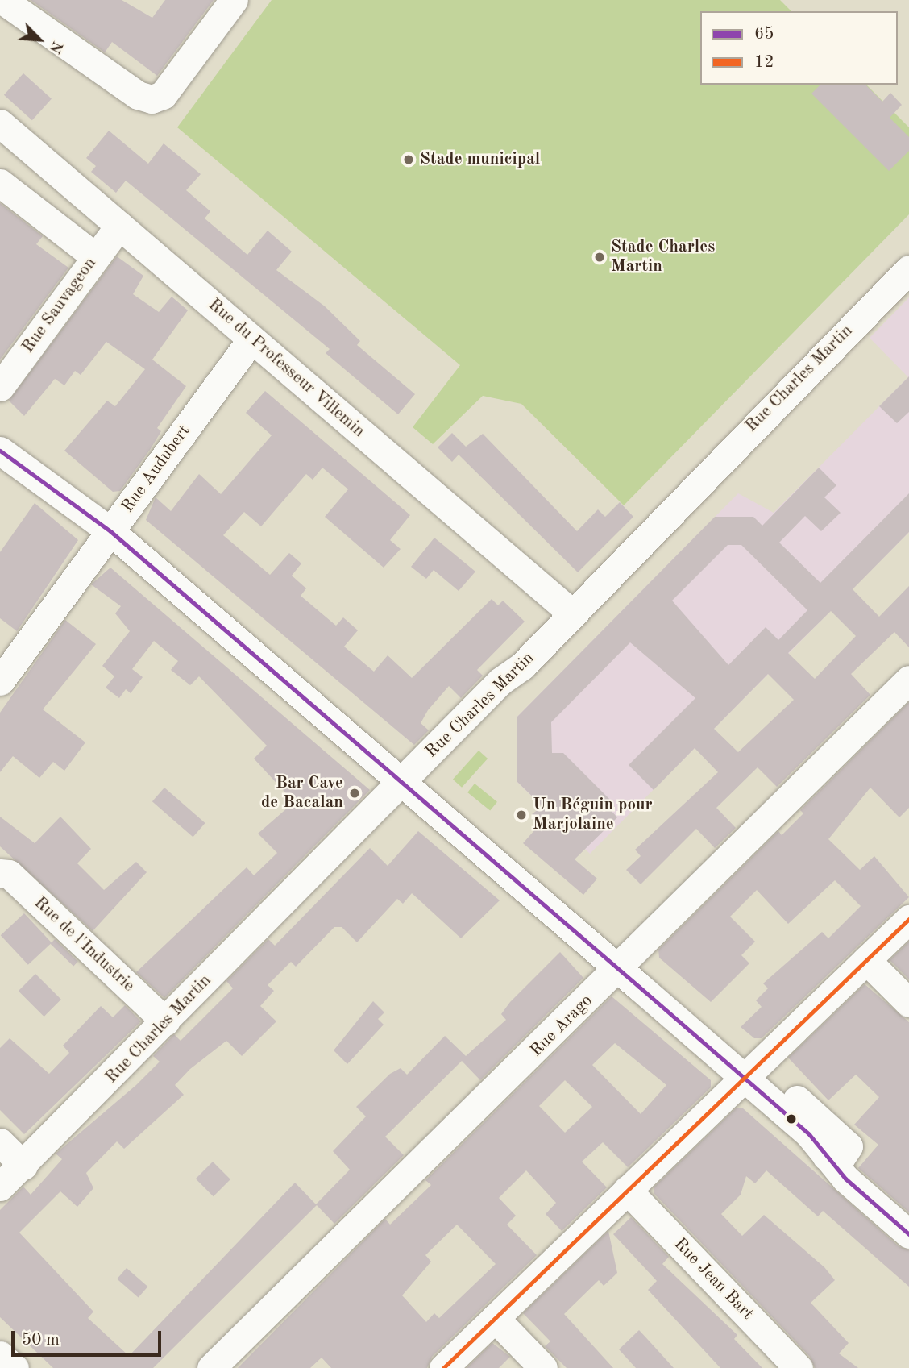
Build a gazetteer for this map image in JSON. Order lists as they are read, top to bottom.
{
  "streets": {
    "street": [
      "Rue Sauvageon",
      "Rue du Professeur Villemin",
      "Rue Charles Martin",
      "Rue Audubert",
      "Rue de l'Industrie",
      "Rue Arago",
      "Rue Jean Bart"
    ]
  },
  "crossings": [
    ["Rue Sauvageon", "Rue du Professeur Villemin"],
    ["Rue du Professeur Villemin", "Rue Charles Martin"],
    ["Rue du Professeur Villemin", "Rue Audubert"],
    ["Rue Charles Martin", "Rue de l'Industrie"]
  ],
  "places": [
    "Stade municipal",
    "Stade Charles Martin",
    "Bar Cave de Bacalan",
    "Un Béguin pour Marjolaine"
  ],
  "lines": ["transit line 65", "transit line 12"],
  "legend": ["65", "12"],
  "scale_bar": "50 m",
  "north": "bottom right"
}
